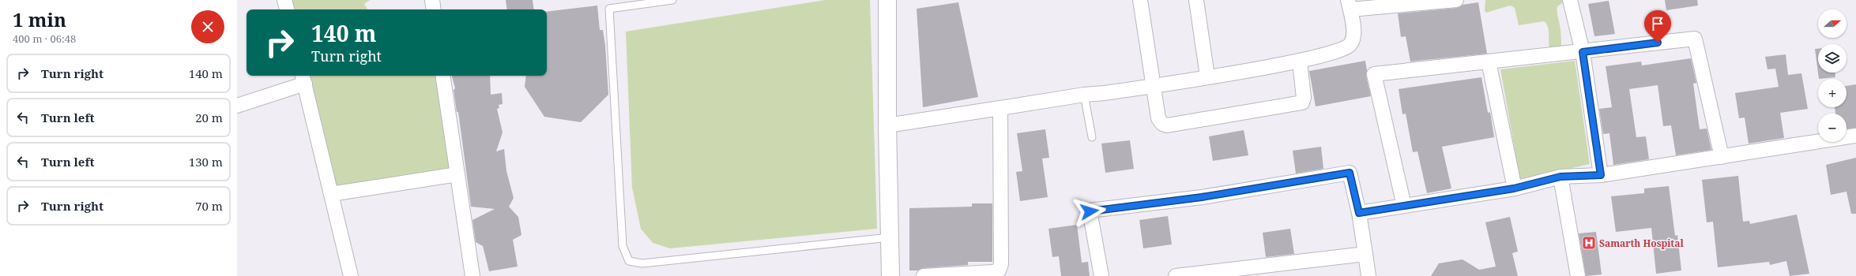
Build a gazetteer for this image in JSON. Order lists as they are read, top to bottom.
{
  "places": {
    "hospital": ["Samarth Hospital"]
  },
  "north": "right",
  "page": {
    "heading": ["1 min", "400 m · 06:48"],
    "map_buttons": ["+", "−"],
    "turn": ["140 m", "Turn right"],
    "list": [
      {
        "name": "Turn right",
        "value": "140 m"
      },
      {
        "name": "Turn left",
        "value": "20 m"
      },
      {
        "name": "Turn left",
        "value": "130 m"
      },
      {
        "name": "Turn right",
        "value": "70 m"
      }
    ]
  }
}
